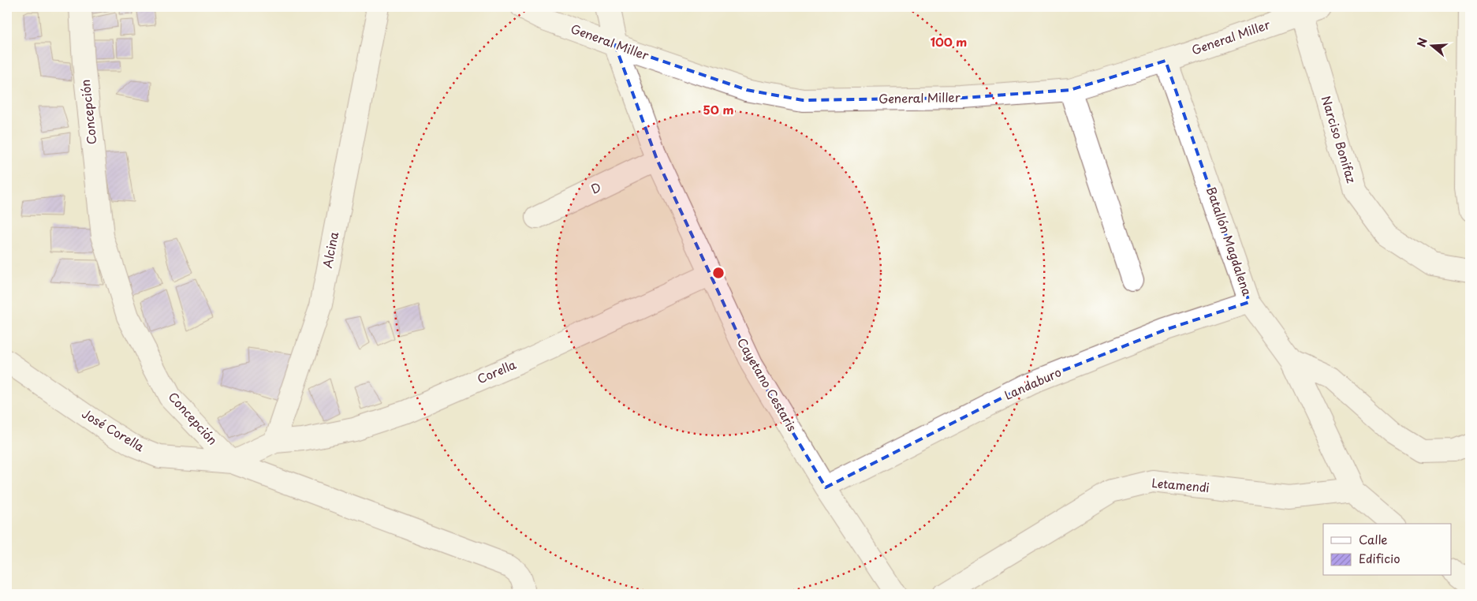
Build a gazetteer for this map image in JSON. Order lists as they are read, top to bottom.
{
  "streets": {
    "street": [
      "General Miller",
      "Concepción",
      "Narciso Bonifaz",
      "D",
      "Batallón Magdalena",
      "Alcina",
      "Corella",
      "Landaburo",
      "Cayetano Cestaris",
      "José Corella",
      "Letamendi"
    ]
  },
  "crossings": [
    ["General Miller", "Narciso Bonifaz"],
    ["General Miller", "Batallón Magdalena"],
    ["General Miller", "Cayetano Cestaris"],
    ["Concepción", "José Corella"],
    ["D", "Cayetano Cestaris"],
    ["Batallón Magdalena", "Landaburo"],
    ["Batallón Magdalena", "Letamendi"],
    ["Alcina", "Corella"],
    ["Corella", "Cayetano Cestaris"],
    ["Landaburo", "Cayetano Cestaris"]
  ],
  "legend": ["Calle", "Edificio"],
  "north": "left",
  "rings": ["100 m", "50 m"]
}
